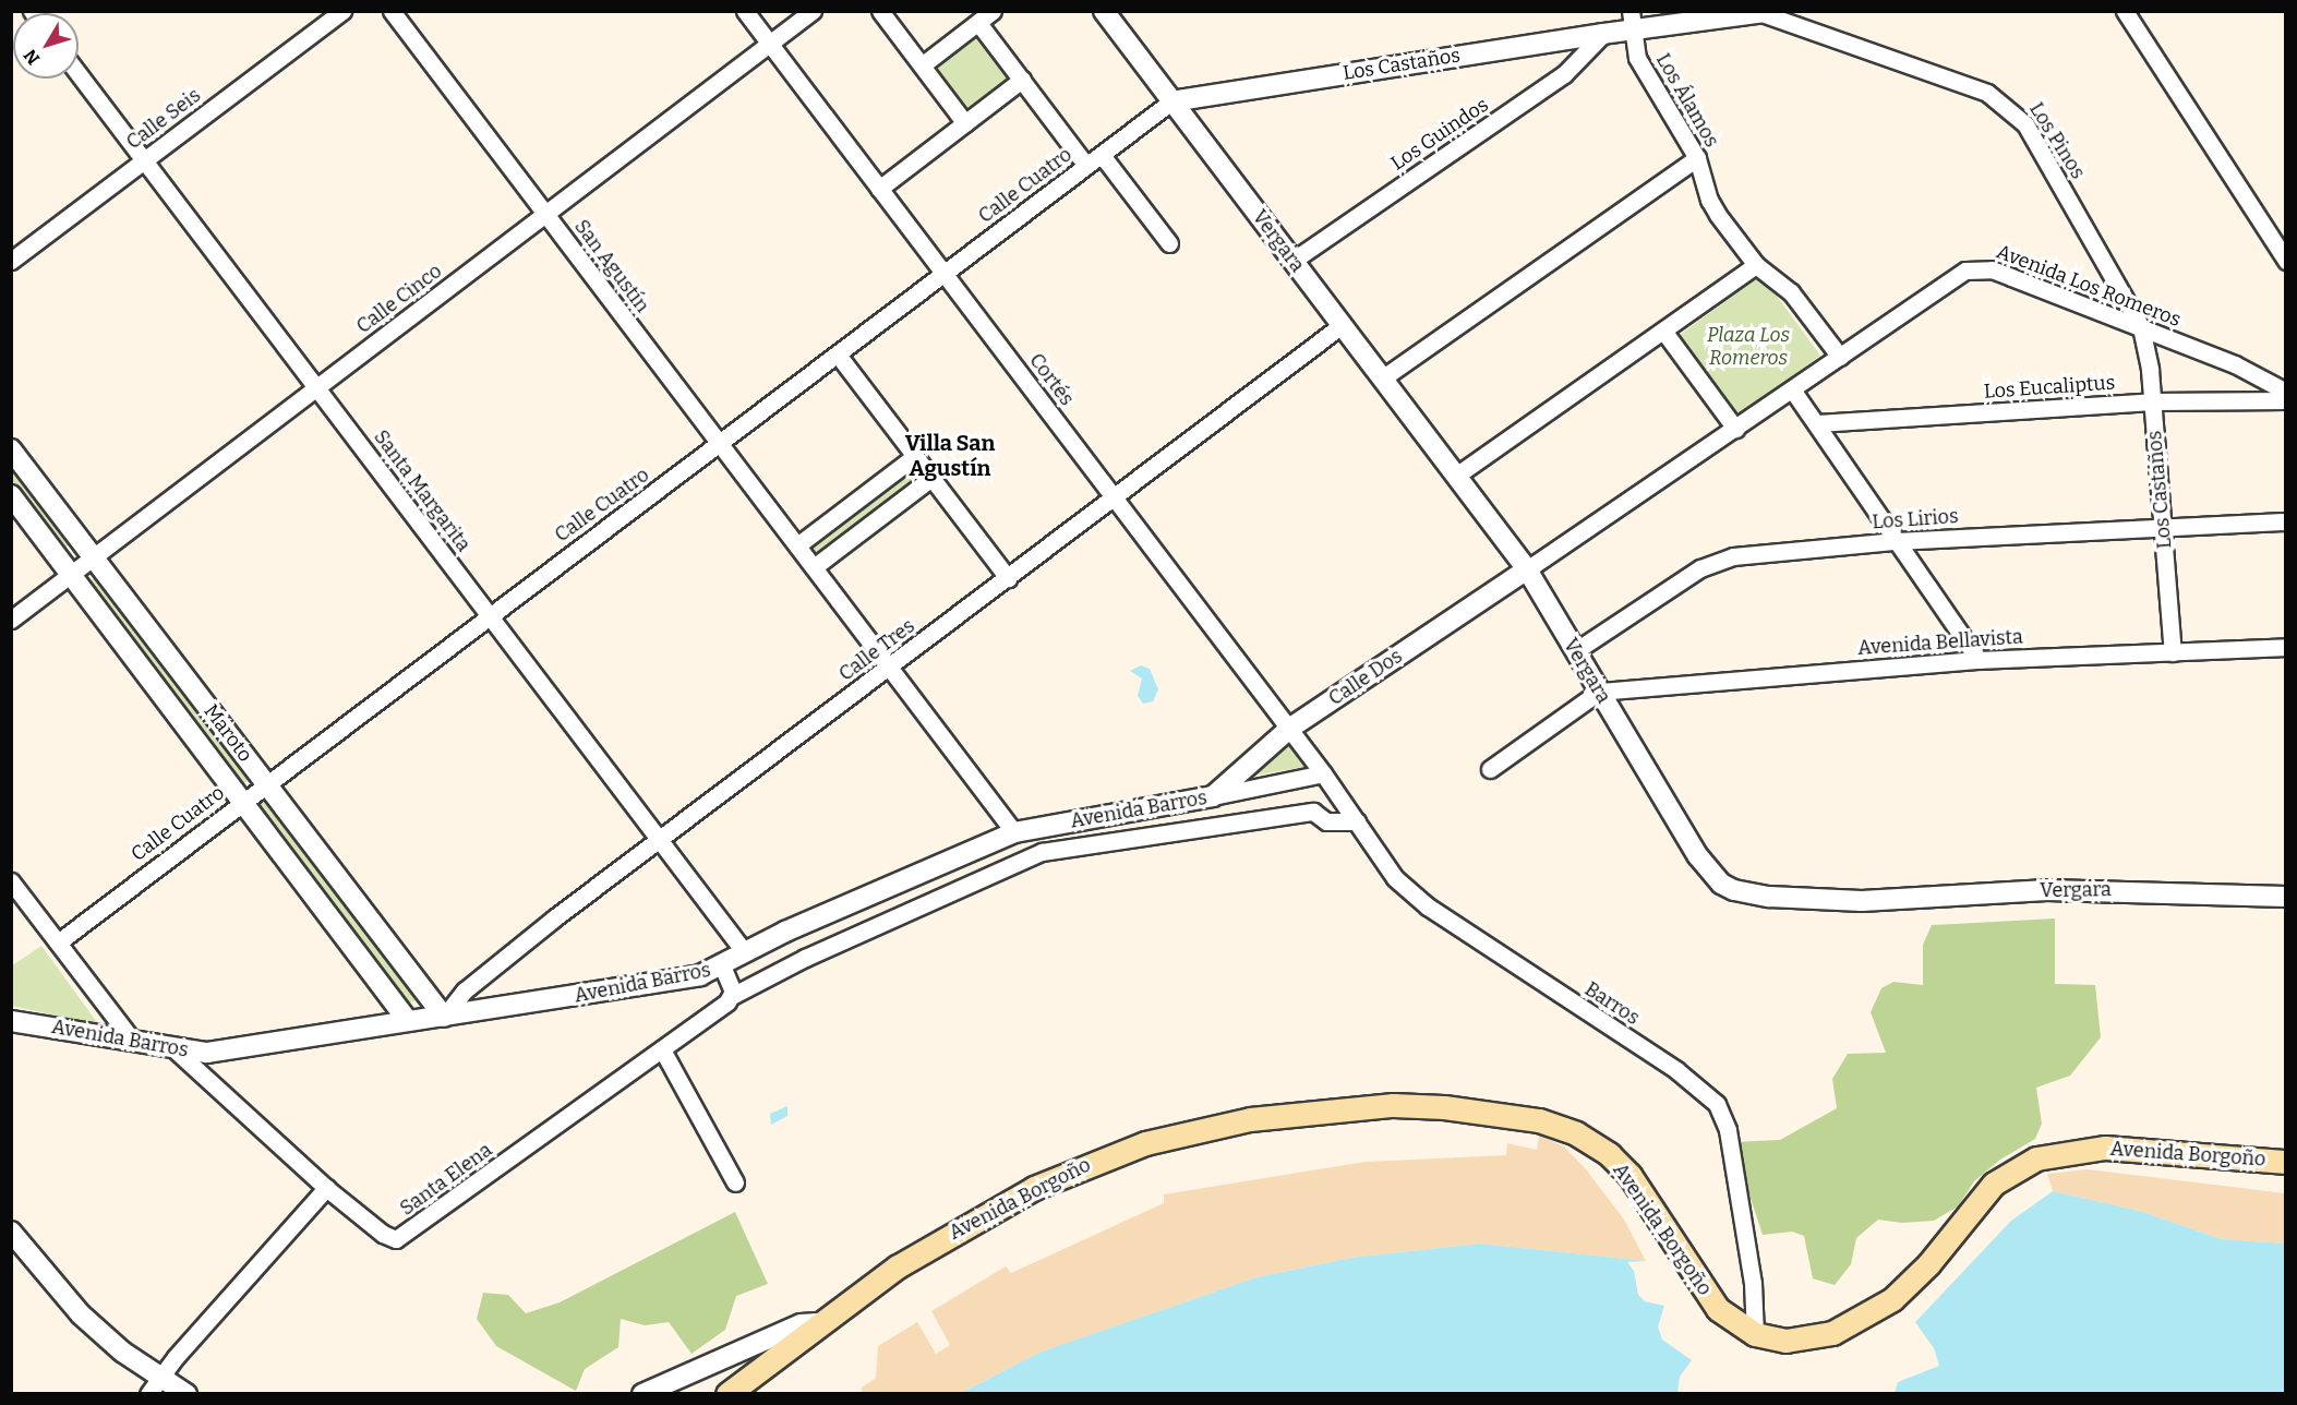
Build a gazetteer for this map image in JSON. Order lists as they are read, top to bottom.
{
  "streets": {
    "main road": ["Avenida Borgoño"],
    "street": [
      "Los Castaños",
      "Los Álamos",
      "Calle Seis",
      "Los Guindos",
      "Los Pinos",
      "Calle Cuatro",
      "Vergara",
      "San Agustín",
      "Avenida Los Romeros",
      "Calle Cinco",
      "Cortés",
      "Los Eucaliptus",
      "Santa Margarita",
      "Los Lirios",
      "Avenida Bellavista",
      "Calle Tres",
      "Calle Dos",
      "Maroto",
      "Avenida Barros",
      "Barros",
      "Santa Elena"
    ]
  },
  "crossings": [
    ["Los Castaños", "Los Álamos"],
    ["Los Castaños", "Los Guindos"],
    ["Los Castaños", "Los Pinos"],
    ["Los Castaños", "Calle Cuatro"],
    ["Los Castaños", "Vergara"],
    ["Los Castaños", "Avenida Los Romeros"],
    ["Los Castaños", "Los Eucaliptus"],
    ["Los Castaños", "Los Lirios"],
    ["Los Castaños", "Avenida Bellavista"],
    ["Los Álamos", "Avenida Los Romeros"],
    ["Calle Seis", "Santa Margarita"],
    ["Los Guindos", "Vergara"],
    ["Los Pinos", "Avenida Los Romeros"],
    ["Calle Cuatro", "Vergara"],
    ["Calle Cuatro", "San Agustín"],
    ["Calle Cuatro", "Cortés"],
    ["Calle Cuatro", "Santa Margarita"],
    ["Calle Cuatro", "Maroto"],
    ["Vergara", "Avenida Los Romeros"],
    ["Vergara", "Los Lirios"],
    ["Vergara", "Avenida Bellavista"],
    ["Vergara", "Calle Tres"],
    ["Vergara", "Calle Dos"],
    ["San Agustín", "Calle Cinco"],
    ["San Agustín", "Calle Tres"],
    ["San Agustín", "Avenida Barros"],
    ["Avenida Los Romeros", "Calle Dos"],
    ["Calle Cinco", "Cortés"],
    ["Calle Cinco", "Santa Margarita"],
    ["Calle Cinco", "Maroto"],
    ["Cortés", "Calle Tres"],
    ["Cortés", "Calle Dos"],
    ["Cortés", "Avenida Barros"],
    ["Cortés", "Barros"],
    ["Santa Margarita", "Calle Tres"],
    ["Santa Margarita", "Avenida Barros"],
    ["Calle Tres", "Maroto"],
    ["Calle Tres", "Avenida Barros"],
    ["Calle Dos", "Avenida Barros"],
    ["Maroto", "Avenida Barros"],
    ["Avenida Barros", "Barros"],
    ["Avenida Barros", "Santa Elena"],
    ["Barros", "Avenida Borgoño"]
  ],
  "districts": ["Villa San Agustín"],
  "parks": ["Plaza Los Romeros"],
  "north": "bottom left"
}
